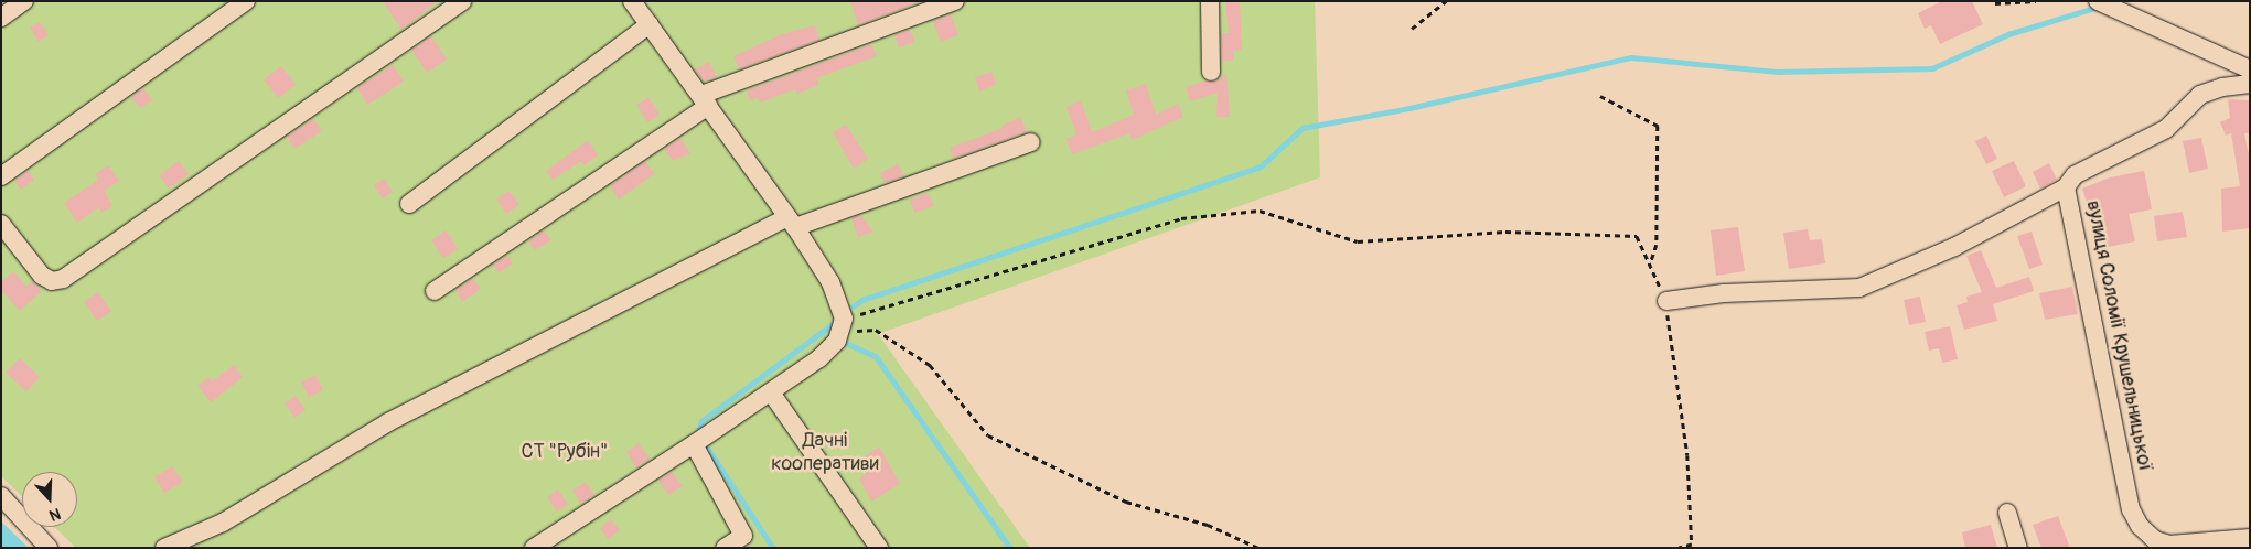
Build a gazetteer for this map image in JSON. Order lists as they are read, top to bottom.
{
  "streets": {
    "street": ["вулиця Соломії Крушельницької"]
  },
  "parks": ["Дачні кооперативи", "СТ \"Рубін\""],
  "north": "bottom"
}
